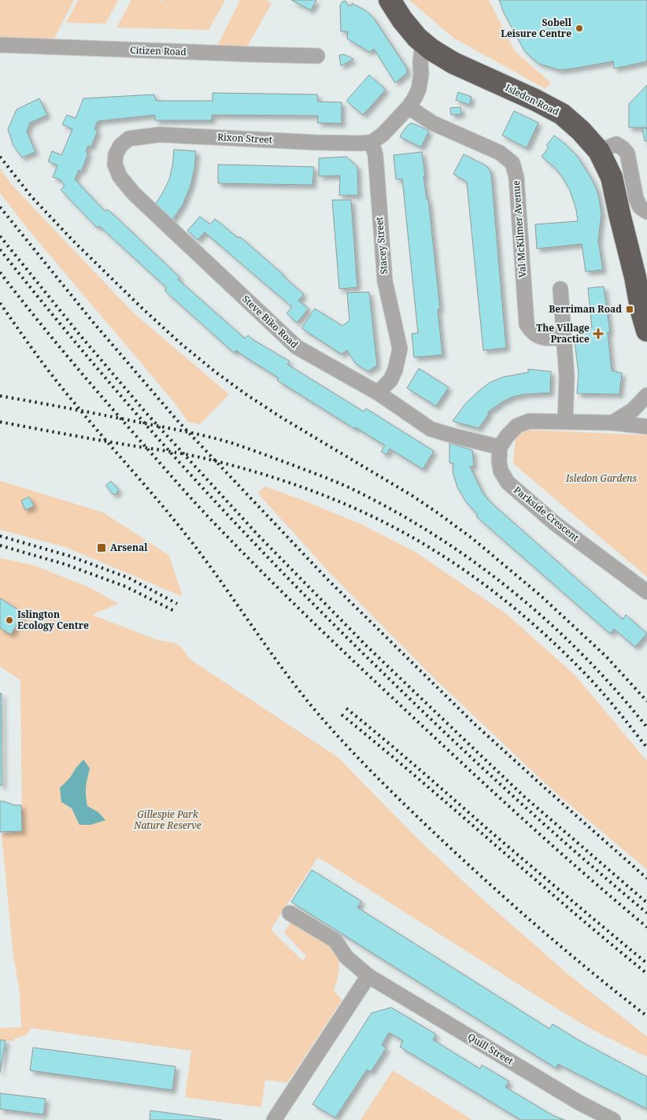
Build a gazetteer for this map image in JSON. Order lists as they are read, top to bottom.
{
  "streets": {
    "highway": ["Isledon Road"],
    "street": [
      "Citizen Road",
      "Rixon Street",
      "Val McKilmer Avenue",
      "Stacey Street",
      "Steve Biko Road",
      "Parkside Crescent",
      "Quill Street"
    ]
  },
  "crossings": [
    ["Rixon Street", "Stacey Street"],
    ["Rixon Street", "Steve Biko Road"],
    ["Stacey Street", "Steve Biko Road"],
    ["Steve Biko Road", "Parkside Crescent"]
  ],
  "parks": ["Isledon Gardens", "Gillespie Park Nature Reserve"],
  "places": {
    "other": ["Sobell Leisure Centre", "Islington Ecology Centre"],
    "transit": ["Berriman Road", "Arsenal"],
    "health": ["The Village Practice"]
  }
}
